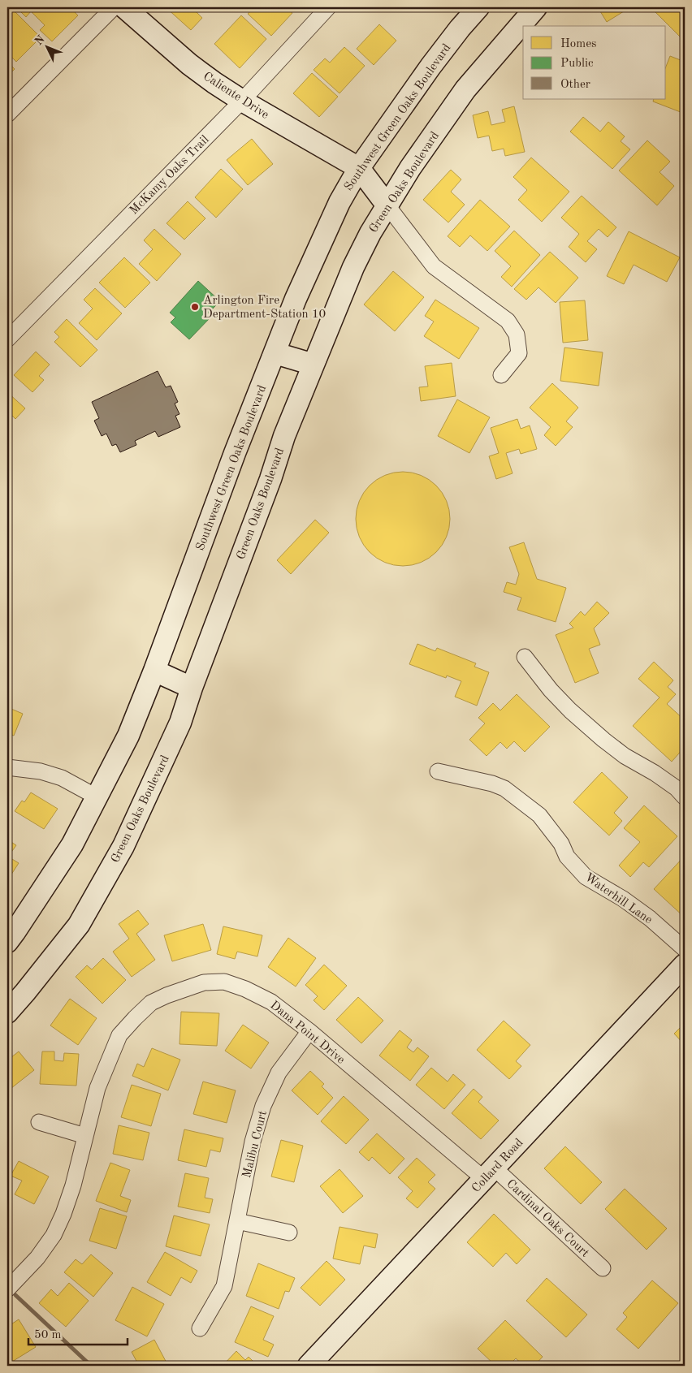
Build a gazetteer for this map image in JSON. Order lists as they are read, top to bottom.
{
  "streets": {
    "main road": [
      "Caliente Drive",
      "Southwest Green Oaks Boulevard",
      "Green Oaks Boulevard",
      "Collard Road"
    ],
    "street": [
      "McKamy Oaks Trail",
      "Waterhill Lane",
      "Dana Point Drive",
      "Malibu Court",
      "Cardinal Oaks Court"
    ]
  },
  "crossings": [
    ["Caliente Drive", "Southwest Green Oaks Boulevard"],
    ["Caliente Drive", "McKamy Oaks Trail"],
    ["Dana Point Drive", "Malibu Court"],
    ["Dana Point Drive", "Collard Road"],
    ["Dana Point Drive", "Cardinal Oaks Court"],
    ["Collard Road", "Cardinal Oaks Court"]
  ],
  "places": ["Arlington Fire Department-Station 10"],
  "legend": ["Homes", "Public", "Other"],
  "scale_bar": "50 m",
  "north": "top left"
}
